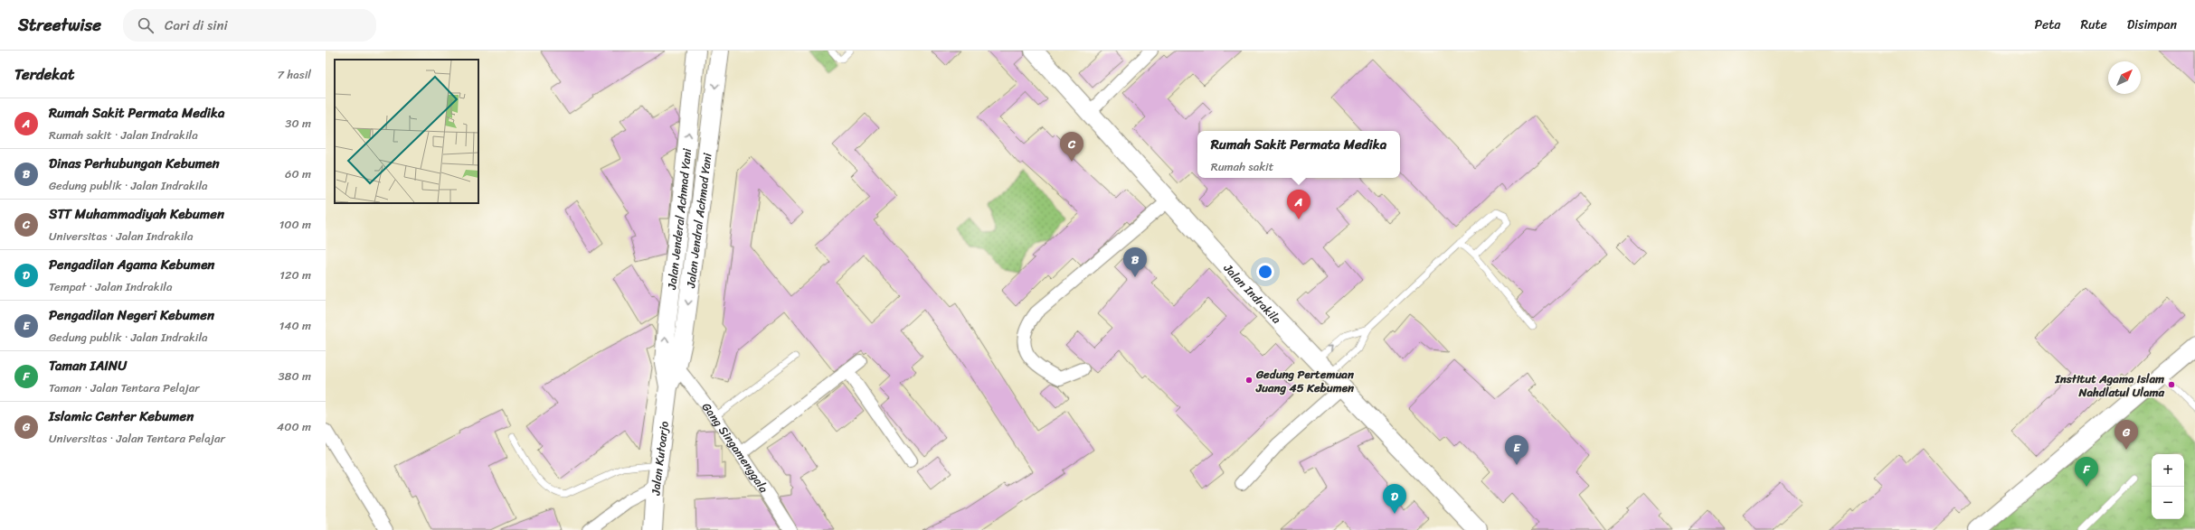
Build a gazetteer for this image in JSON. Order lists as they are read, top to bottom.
{
  "streets": {
    "main road": [
      "Jalan Jenderal Achmad Yani",
      "Jalan Jendral Achmad Yani",
      "Jalan Indrakila",
      "Jalan Kutoarjo"
    ],
    "street": ["Gang Singamenggala"]
  },
  "crossings": [
    ["Jalan Jenderal Achmad Yani", "Jalan Jendral Achmad Yani"],
    ["Jalan Jenderal Achmad Yani", "Gang Singamenggala"],
    ["Jalan Jenderal Achmad Yani", "Jalan Kutoarjo"],
    ["Jalan Jendral Achmad Yani", "Gang Singamenggala"]
  ],
  "one_way": ["Jalan Jenderal Achmad Yani", "Jalan Jendral Achmad Yani"],
  "places": ["Gedung Pertemuan Juang 45 Kebumen", "Institut Agama Islam Nahdlatul Ulama"],
  "north": "top right",
  "page": {
    "header": "Streetwise",
    "search": "Cari di sini",
    "nav": ["Peta", "Rute", "Disimpan"],
    "heading": ["Terdekat", "7 hasil"],
    "list": [
      {
        "mark": "A",
        "name": "Rumah Sakit Permata Medika",
        "note": "Rumah sakit · Jalan Indrakila",
        "value": "30 m"
      },
      {
        "mark": "B",
        "name": "Dinas Perhubungan Kebumen",
        "note": "Gedung publik · Jalan Indrakila",
        "value": "60 m"
      },
      {
        "mark": "C",
        "name": "STT Muhammadiyah Kebumen",
        "note": "Universitas · Jalan Indrakila",
        "value": "100 m"
      },
      {
        "mark": "D",
        "name": "Pengadilan Agama Kebumen",
        "note": "Tempat · Jalan Indrakila",
        "value": "120 m"
      },
      {
        "mark": "E",
        "name": "Pengadilan Negeri Kebumen",
        "note": "Gedung publik · Jalan Indrakila",
        "value": "140 m"
      },
      {
        "mark": "F",
        "name": "Taman IAINU",
        "note": "Taman · Jalan Tentara Pelajar",
        "value": "380 m"
      },
      {
        "mark": "G",
        "name": "Islamic Center Kebumen",
        "note": "Universitas · Jalan Tentara Pelajar",
        "value": "400 m"
      }
    ],
    "popup": ["Rumah Sakit Permata Medika", "Rumah sakit"],
    "pins": [
      "C",
      "A",
      "B",
      "G",
      "E",
      "F",
      "D"
    ],
    "map_buttons": ["+", "−"]
  }
}
